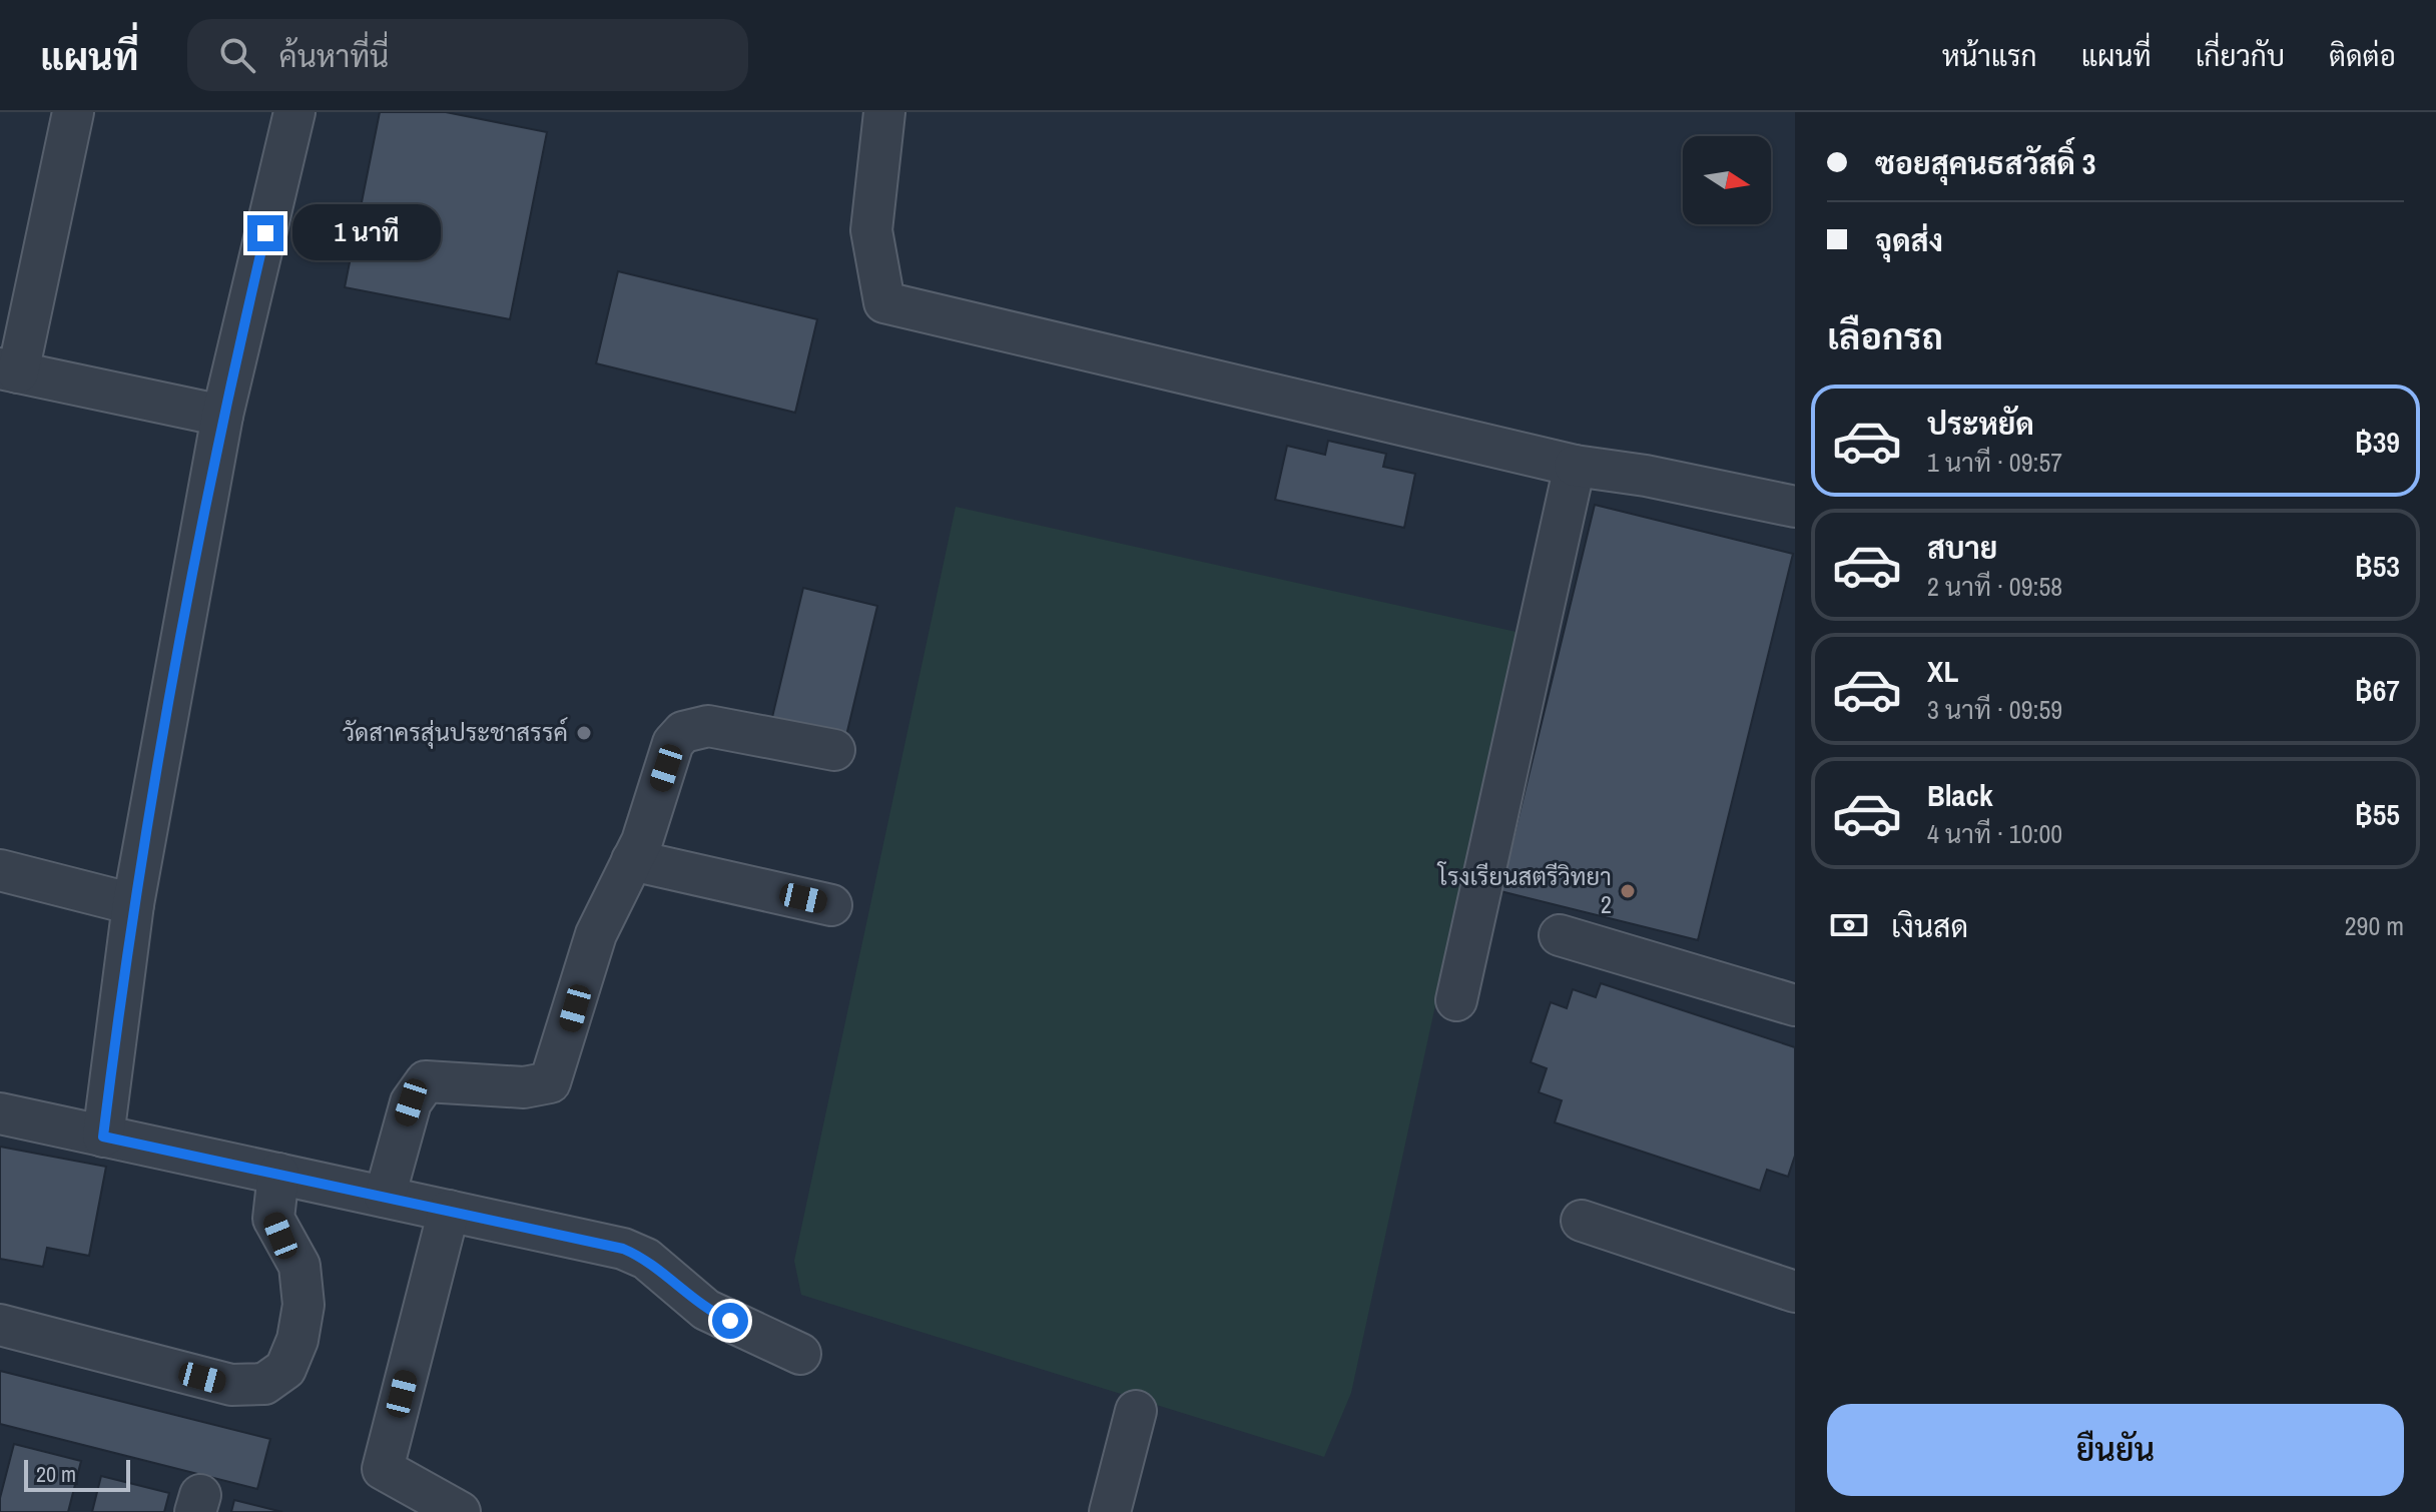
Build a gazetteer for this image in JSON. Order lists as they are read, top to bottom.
{
  "places": ["วัดสาครสุ่นประชาสรรค์", "โรงเรียนสตรีวิทยา 2"],
  "scale_bar": "20 m",
  "north": "right",
  "page": {
    "header": "แผนที่",
    "search": "ค้นหาที่นี่",
    "nav": [
      "หน้าแรก",
      "แผนที่",
      "เกี่ยวกับ",
      "ติดต่อ"
    ],
    "banner": ["ซอยสุคนธสวัสดิ์ 3", "จุดส่ง"],
    "bubble": "1 นาที",
    "heading": "เลือกรถ",
    "list": [
      {
        "name": "ประหยัด",
        "note": "1 นาที · 09:57",
        "value": "฿39"
      },
      {
        "name": "สบาย",
        "note": "2 นาที · 09:58",
        "value": "฿53"
      },
      {
        "name": "XL",
        "note": "3 นาที · 09:59",
        "value": "฿67"
      },
      {
        "name": "Black",
        "note": "4 นาที · 10:00",
        "value": "฿55"
      }
    ],
    "pay": ["เงินสด", "290 m"],
    "buttons": "ยืนยัน",
    "scale": "20 m"
  }
}
